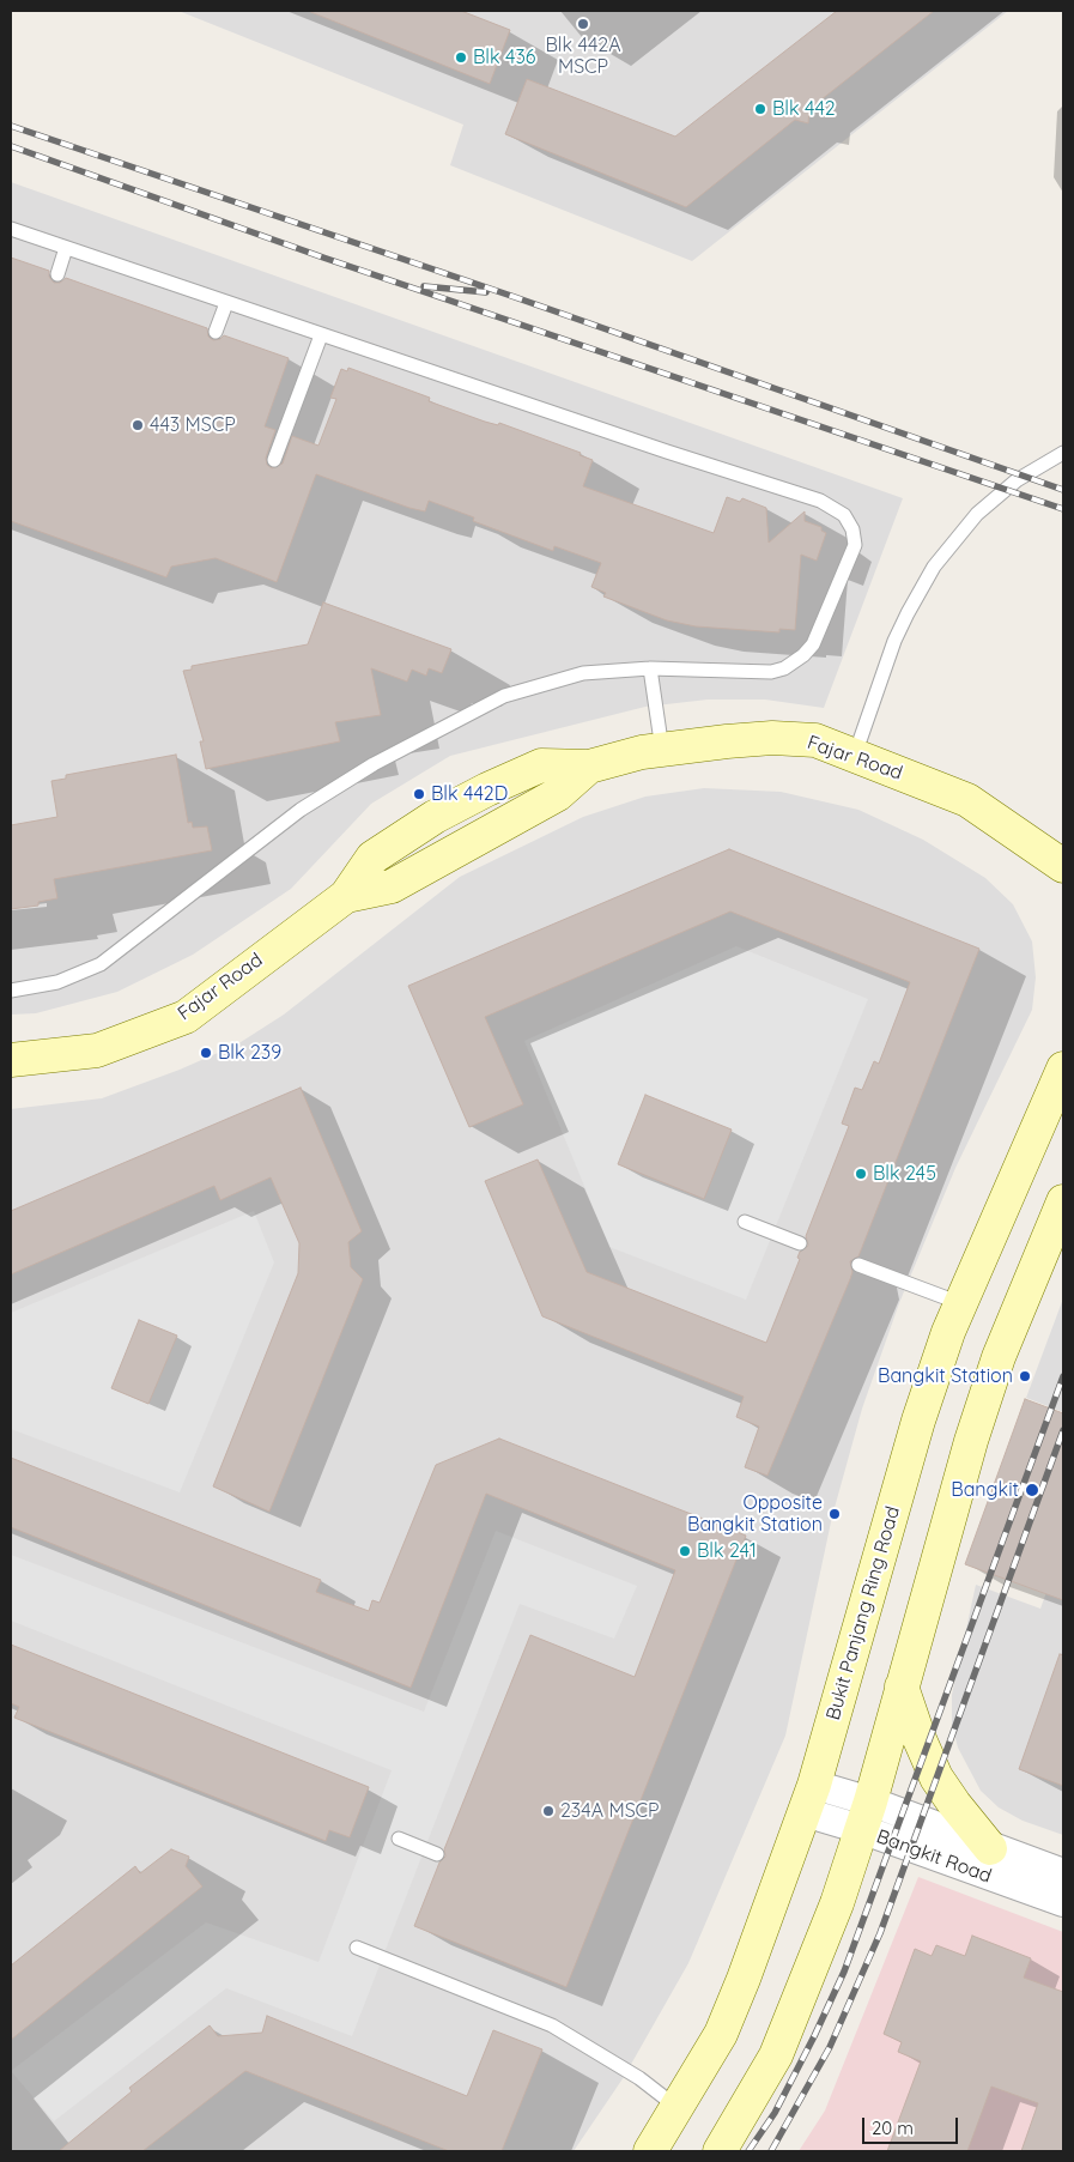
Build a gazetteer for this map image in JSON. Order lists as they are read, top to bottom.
{
  "streets": {
    "main road": ["Fajar Road", "Bukit Panjang Ring Road"],
    "street": ["Bangkit Road"]
  },
  "crossings": [
    ["Bukit Panjang Ring Road", "Bangkit Road"]
  ],
  "places": [
    "Blk 442A MSCP",
    "Blk 436",
    "Blk 442",
    "443 MSCP",
    "Blk 442D",
    "Blk 239",
    "Blk 245",
    "Bangkit Station",
    "Bangkit",
    "Opposite Bangkit Station",
    "Blk 241",
    "234A MSCP"
  ],
  "scale_bar": "20 m"
}
